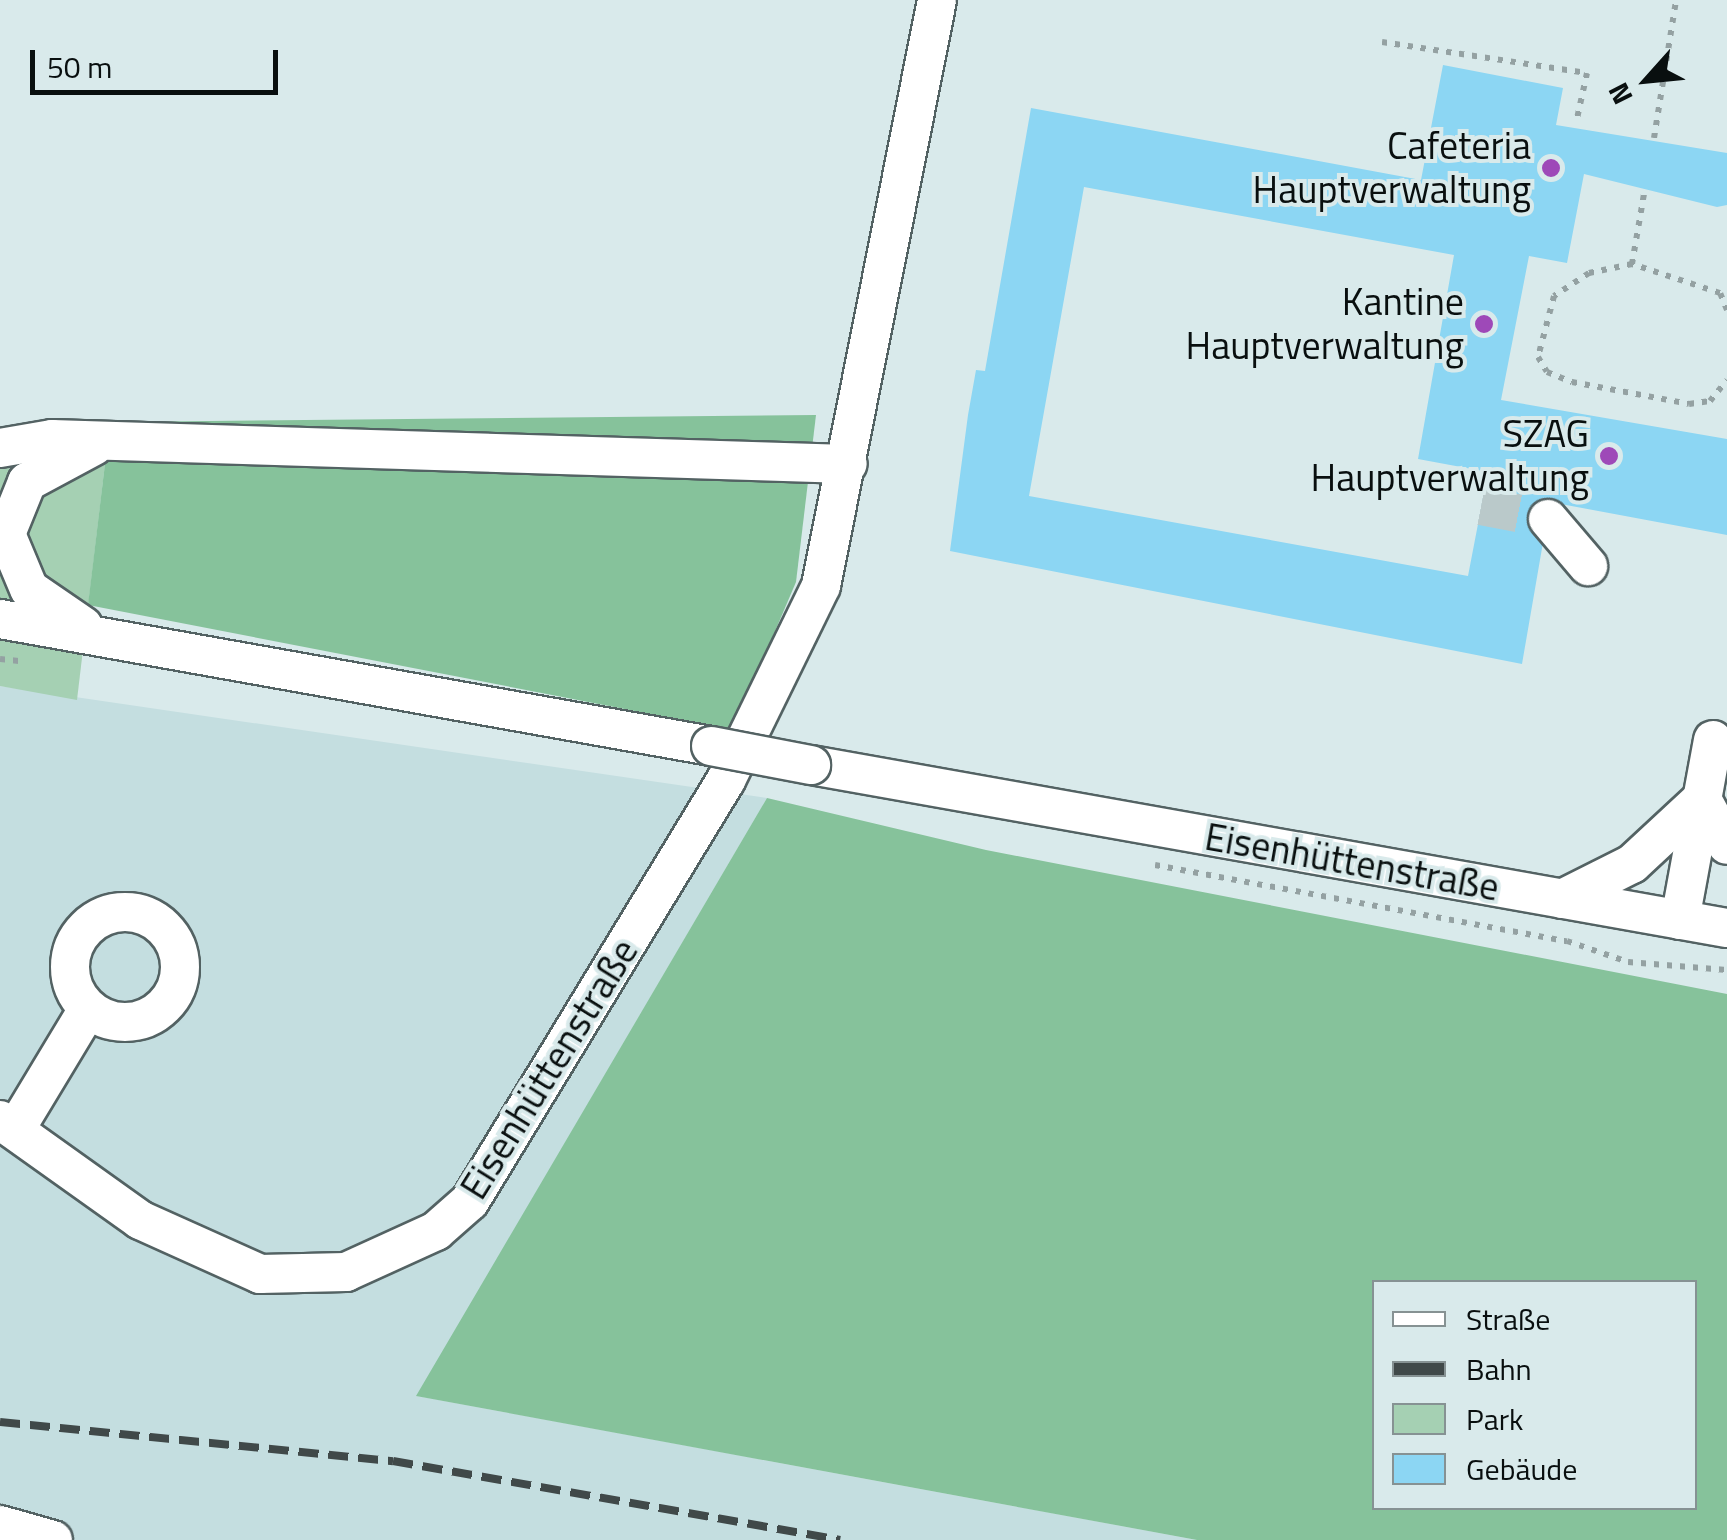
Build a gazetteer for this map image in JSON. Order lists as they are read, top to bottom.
{
  "streets": {
    "street": ["Eisenhüttenstraße"]
  },
  "places": ["Cafeteria Hauptverwaltung", "Kantine Hauptverwaltung", "SZAG Hauptverwaltung"],
  "legend": [
    "Straße",
    "Bahn",
    "Park",
    "Gebäude"
  ],
  "scale_bar": "50 m",
  "north": "bottom left"
}
